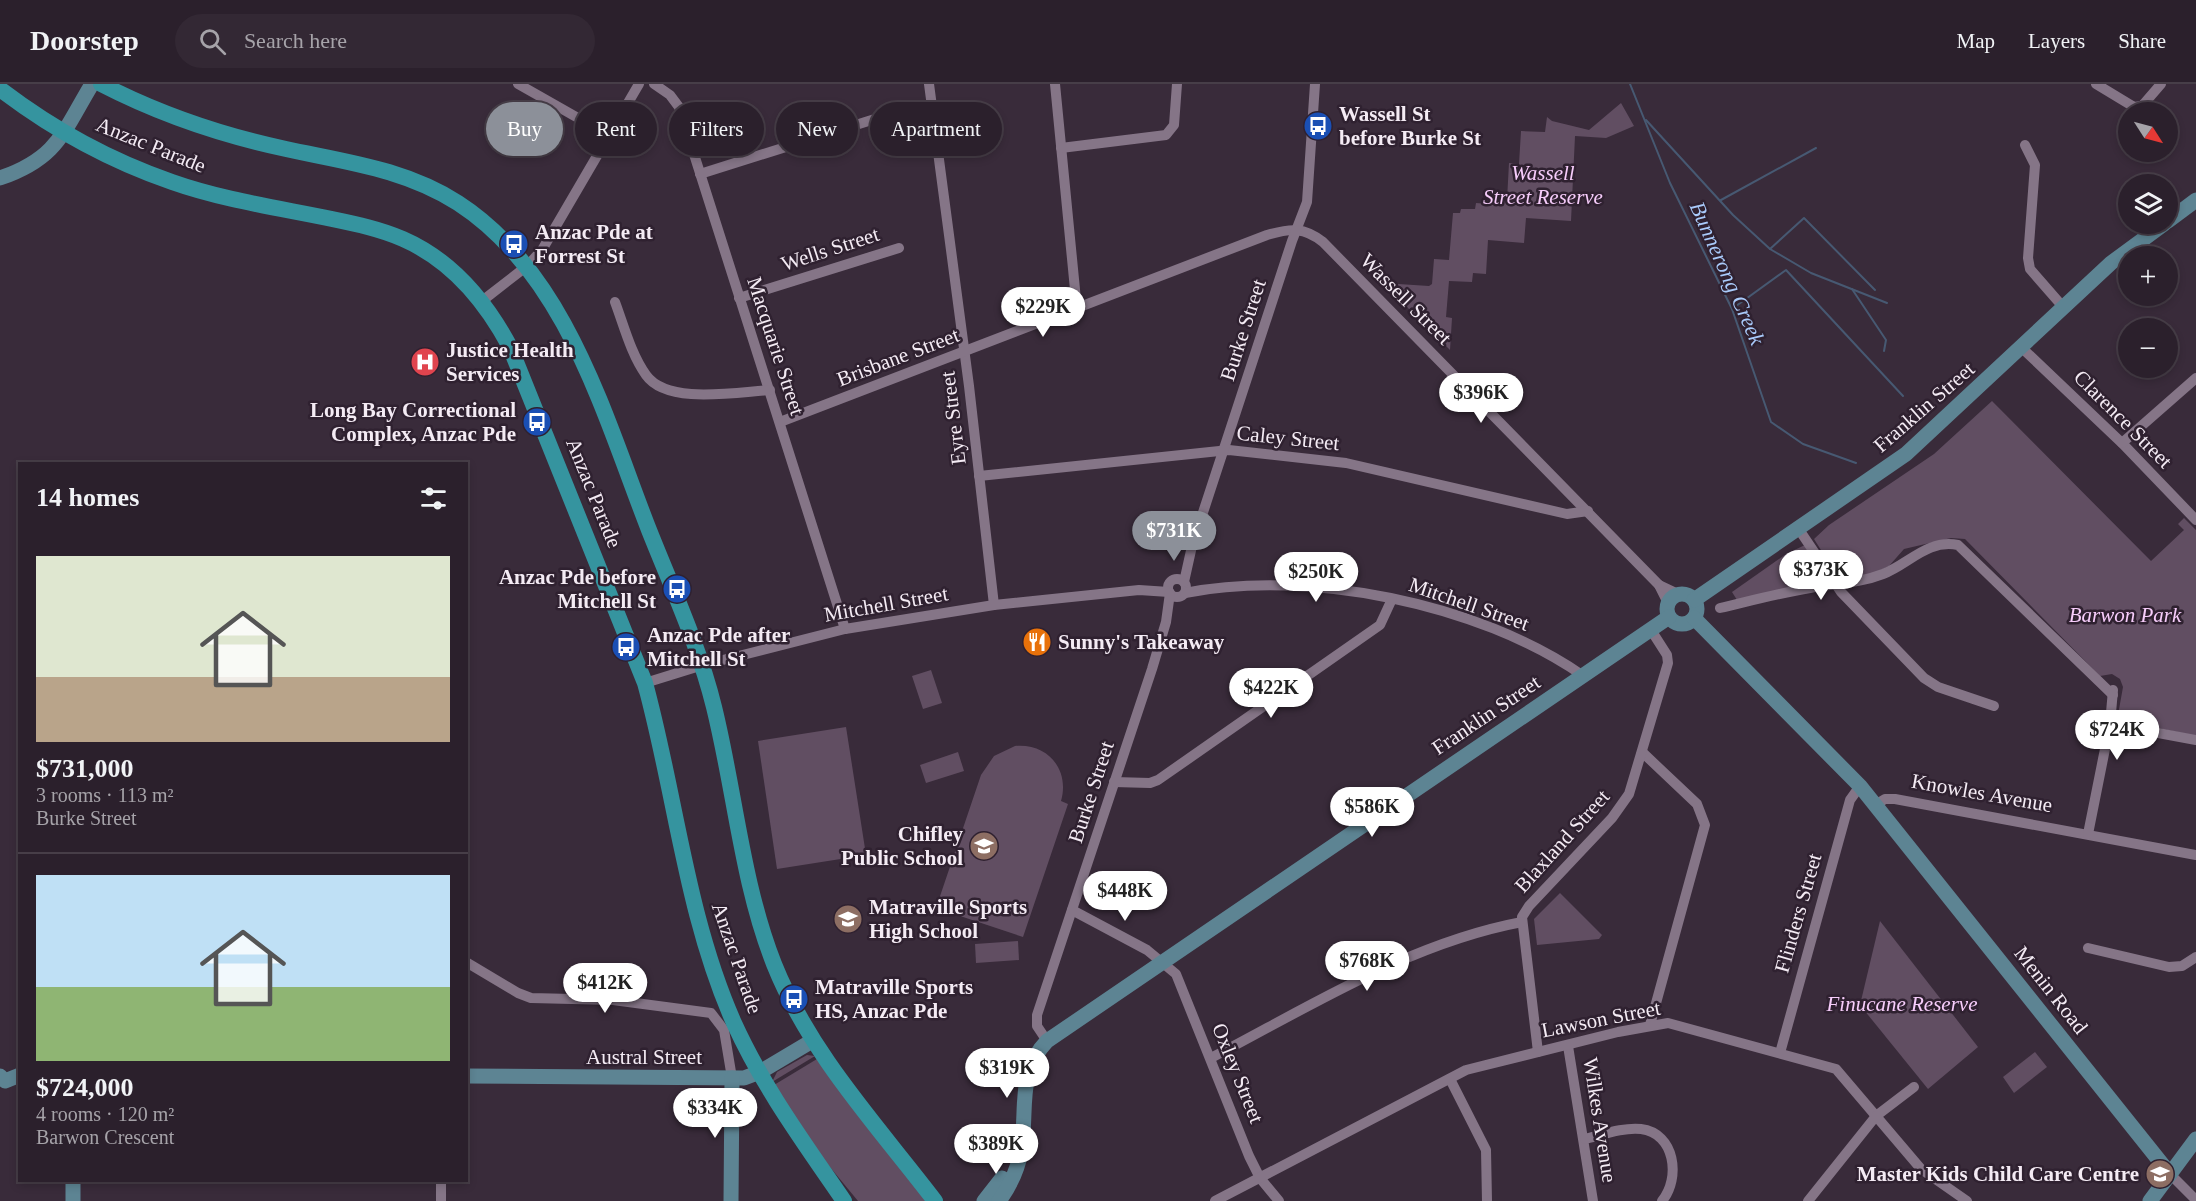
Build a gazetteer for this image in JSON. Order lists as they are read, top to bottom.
{
  "streets": {
    "main road": ["Anzac Parade"],
    "street": [
      "Wells Street",
      "Wassell Street",
      "Burke Street",
      "Macquarie Street",
      "Brisbane Street",
      "Franklin Street",
      "Eyre Street",
      "Clarence Street",
      "Caley Street",
      "Mitchell Street",
      "Knowles Avenue",
      "Blaxland Street",
      "Flinders Street",
      "Menin Road",
      "Lawson Street",
      "Austral Street",
      "Oxley Street",
      "Wilkes Avenue"
    ]
  },
  "crossings": [
    ["Anzac Parade", "Mitchell Street"],
    ["Anzac Parade", "Austral Street"],
    ["Wells Street", "Macquarie Street"],
    ["Wassell Street", "Burke Street"],
    ["Wassell Street", "Brisbane Street"],
    ["Wassell Street", "Franklin Street"],
    ["Wassell Street", "Caley Street"],
    ["Burke Street", "Brisbane Street"],
    ["Burke Street", "Franklin Street"],
    ["Burke Street", "Caley Street"],
    ["Burke Street", "Mitchell Street"],
    ["Macquarie Street", "Brisbane Street"],
    ["Macquarie Street", "Mitchell Street"],
    ["Brisbane Street", "Eyre Street"],
    ["Franklin Street", "Clarence Street"],
    ["Franklin Street", "Mitchell Street"],
    ["Franklin Street", "Blaxland Street"],
    ["Franklin Street", "Oxley Street"],
    ["Eyre Street", "Caley Street"],
    ["Eyre Street", "Mitchell Street"],
    ["Knowles Avenue", "Menin Road"],
    ["Blaxland Street", "Lawson Street"],
    ["Flinders Street", "Lawson Street"],
    ["Lawson Street", "Oxley Street"],
    ["Lawson Street", "Wilkes Avenue"]
  ],
  "water": ["Bunnerong Creek"],
  "parks": ["Wassell Street Reserve", "Barwon Park", "Finucane Reserve"],
  "places": {
    "bus stop": [
      "Wassell St before Burke St",
      "Anzac Pde at Forrest St",
      "Long Bay Correctional Complex, Anzac Pde",
      "Anzac Pde before Mitchell St",
      "Anzac Pde after Mitchell St",
      "Matraville Sports HS, Anzac Pde"
    ],
    "hospital": ["Justice Health Services"],
    "restaurant": ["Sunny's Takeaway"],
    "school or university": ["Chifley Public School", "Matraville Sports High School", "Master Kids Child Care Centre"]
  },
  "north": "bottom right",
  "page": {
    "header": "Doorstep",
    "search": "Search here",
    "nav": ["Map", "Layers", "Share"],
    "map_buttons": ["+", "−"],
    "chip": [
      "Buy",
      "Rent",
      "Filters",
      "New",
      "Apartment"
    ],
    "price": [
      "$229K",
      "$396K",
      "$731K",
      "$373K",
      "$250K",
      "$422K",
      "$724K",
      "$586K",
      "$448K",
      "$768K",
      "$412K",
      "$319K",
      "$334K",
      "$389K"
    ],
    "heading": "14 homes",
    "list": [
      {
        "name": "$731,000",
        "note": "3 rooms · 113 m² · Burke Street"
      },
      {
        "name": "$724,000",
        "note": "4 rooms · 120 m² · Barwon Crescent"
      }
    ]
  }
}
